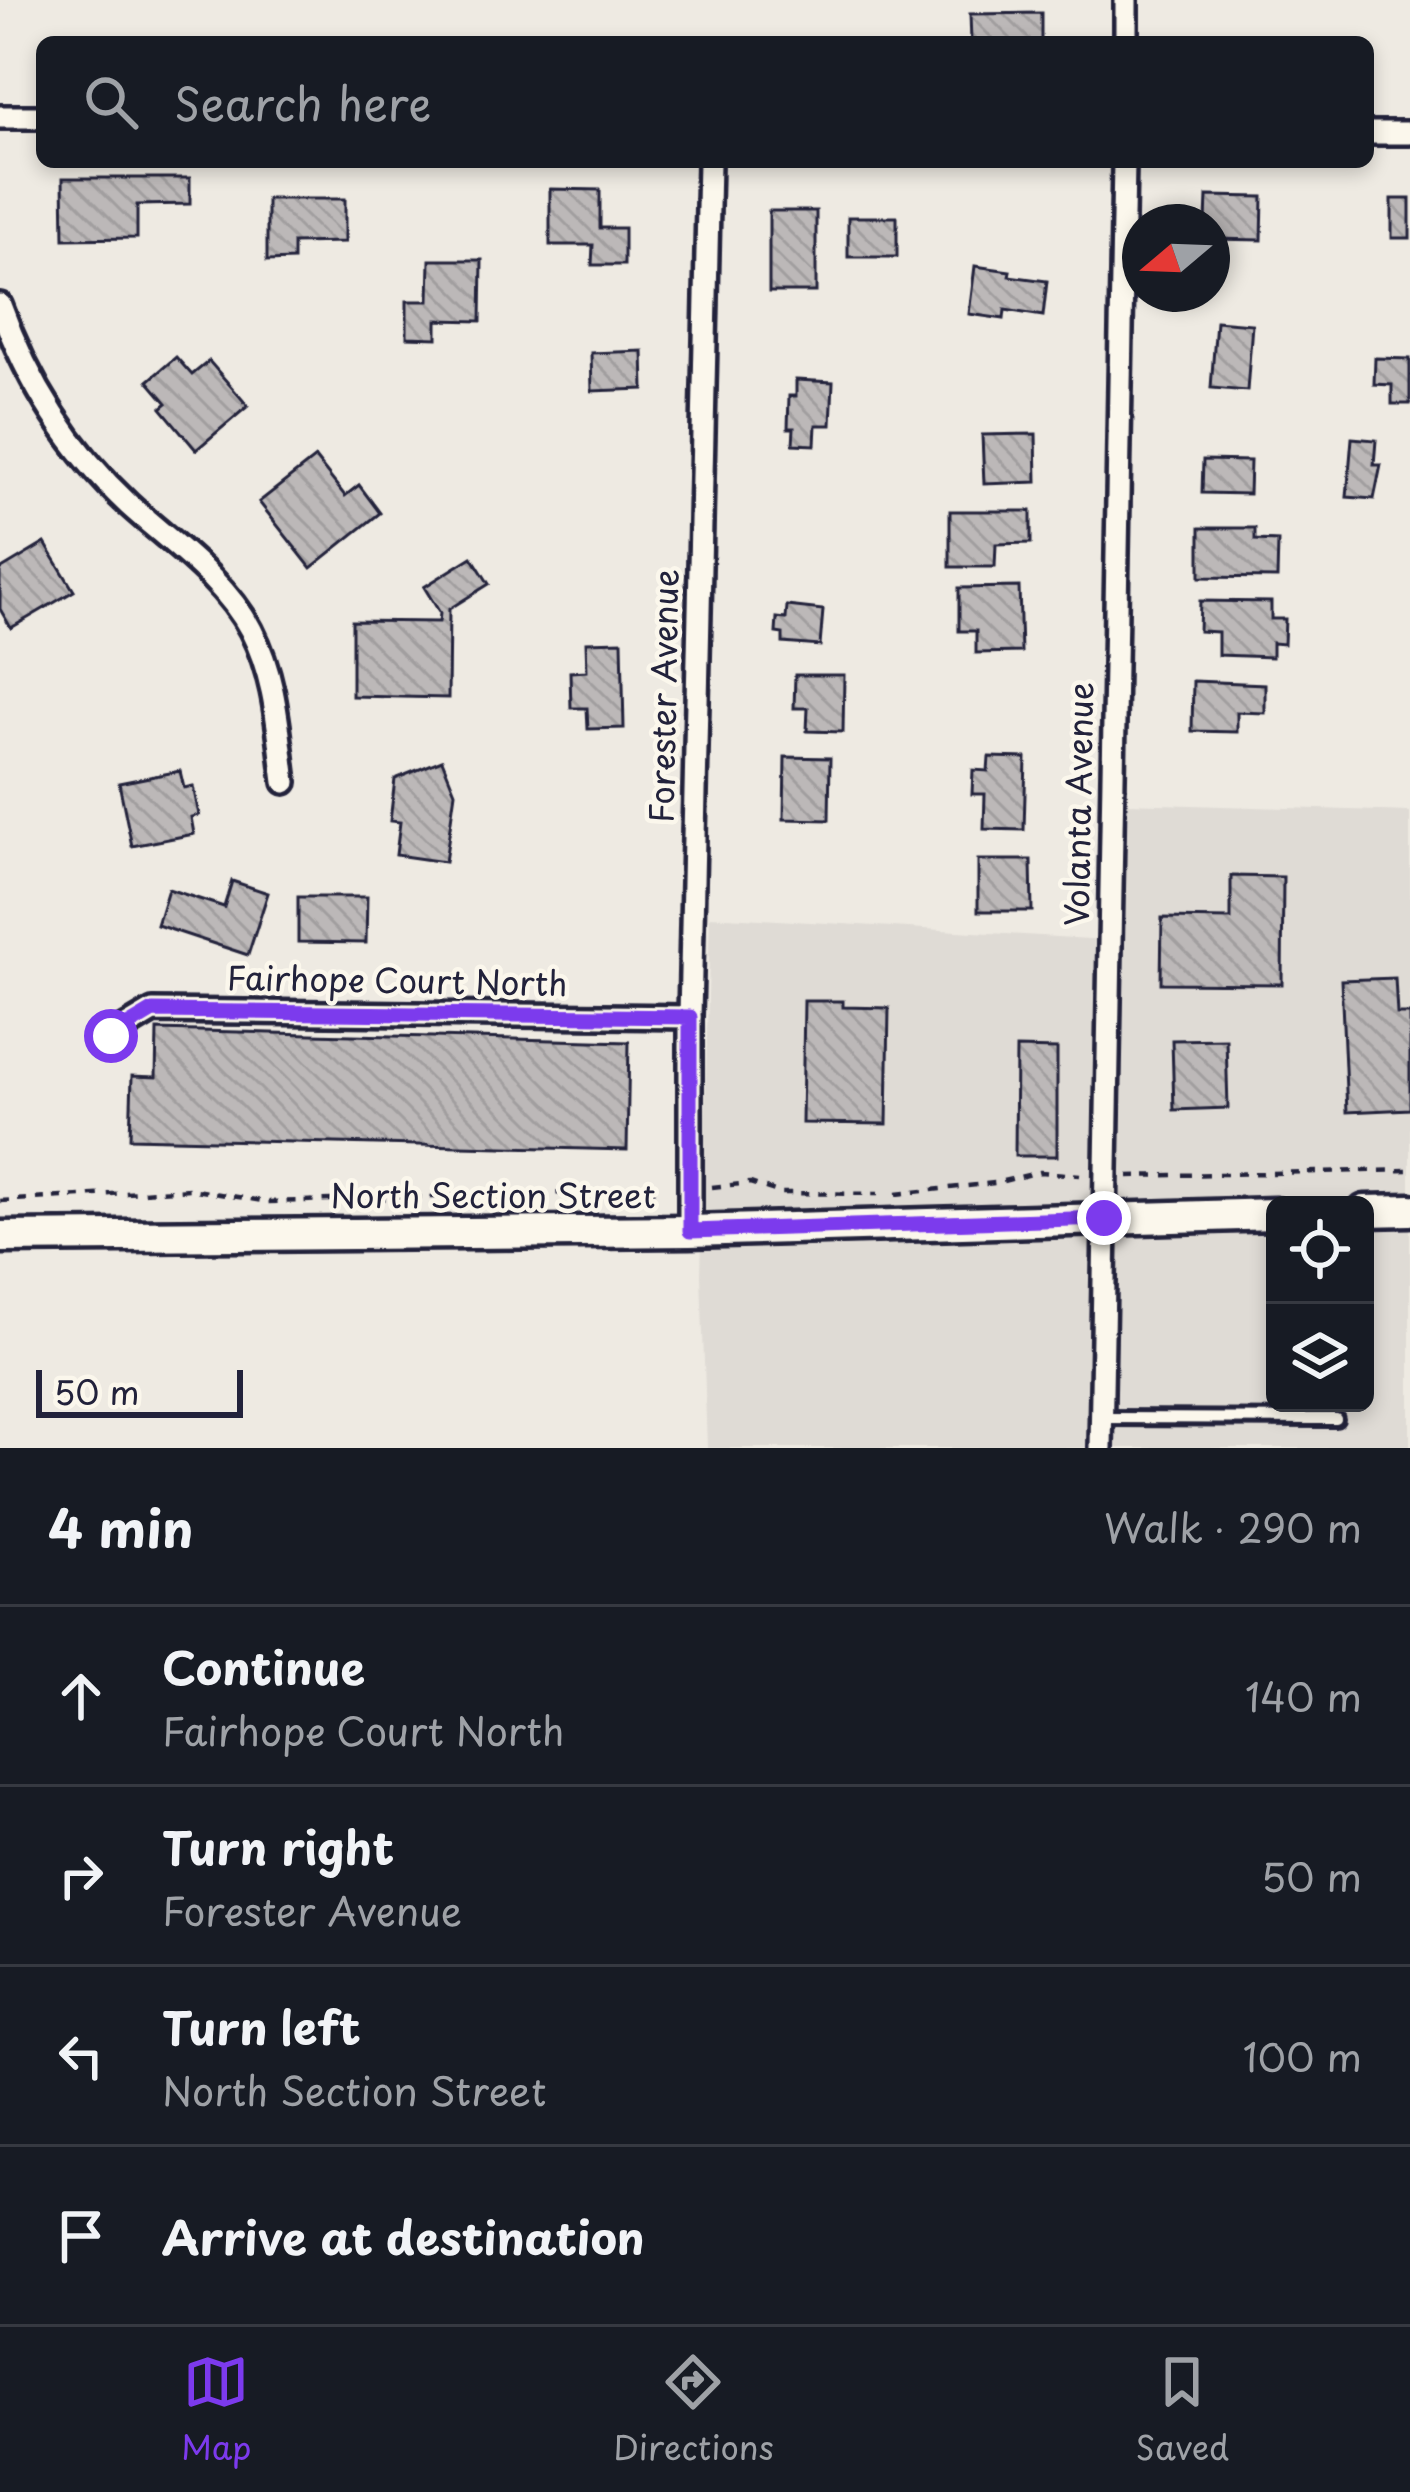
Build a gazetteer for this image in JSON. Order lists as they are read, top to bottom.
{
  "streets": {
    "main road": ["North Section Street"],
    "street": ["Forester Avenue", "Volanta Avenue", "Fairhope Court North"]
  },
  "crossings": [
    ["Forester Avenue", "Fairhope Court North"],
    ["Forester Avenue", "North Section Street"],
    ["Volanta Avenue", "North Section Street"]
  ],
  "scale_bar": "50 m",
  "north": "left",
  "page": {
    "search": "Search here",
    "scale": "50 m",
    "heading": ["4 min", "Walk · 290 m"],
    "list": [
      ["Continue", "Fairhope Court North", "140 m"],
      ["Turn right", "Forester Avenue", "50 m"],
      ["Turn left", "North Section Street", "100 m"],
      "Arrive at destination"
    ],
    "nav": ["Map", "Directions", "Saved"]
  }
}
